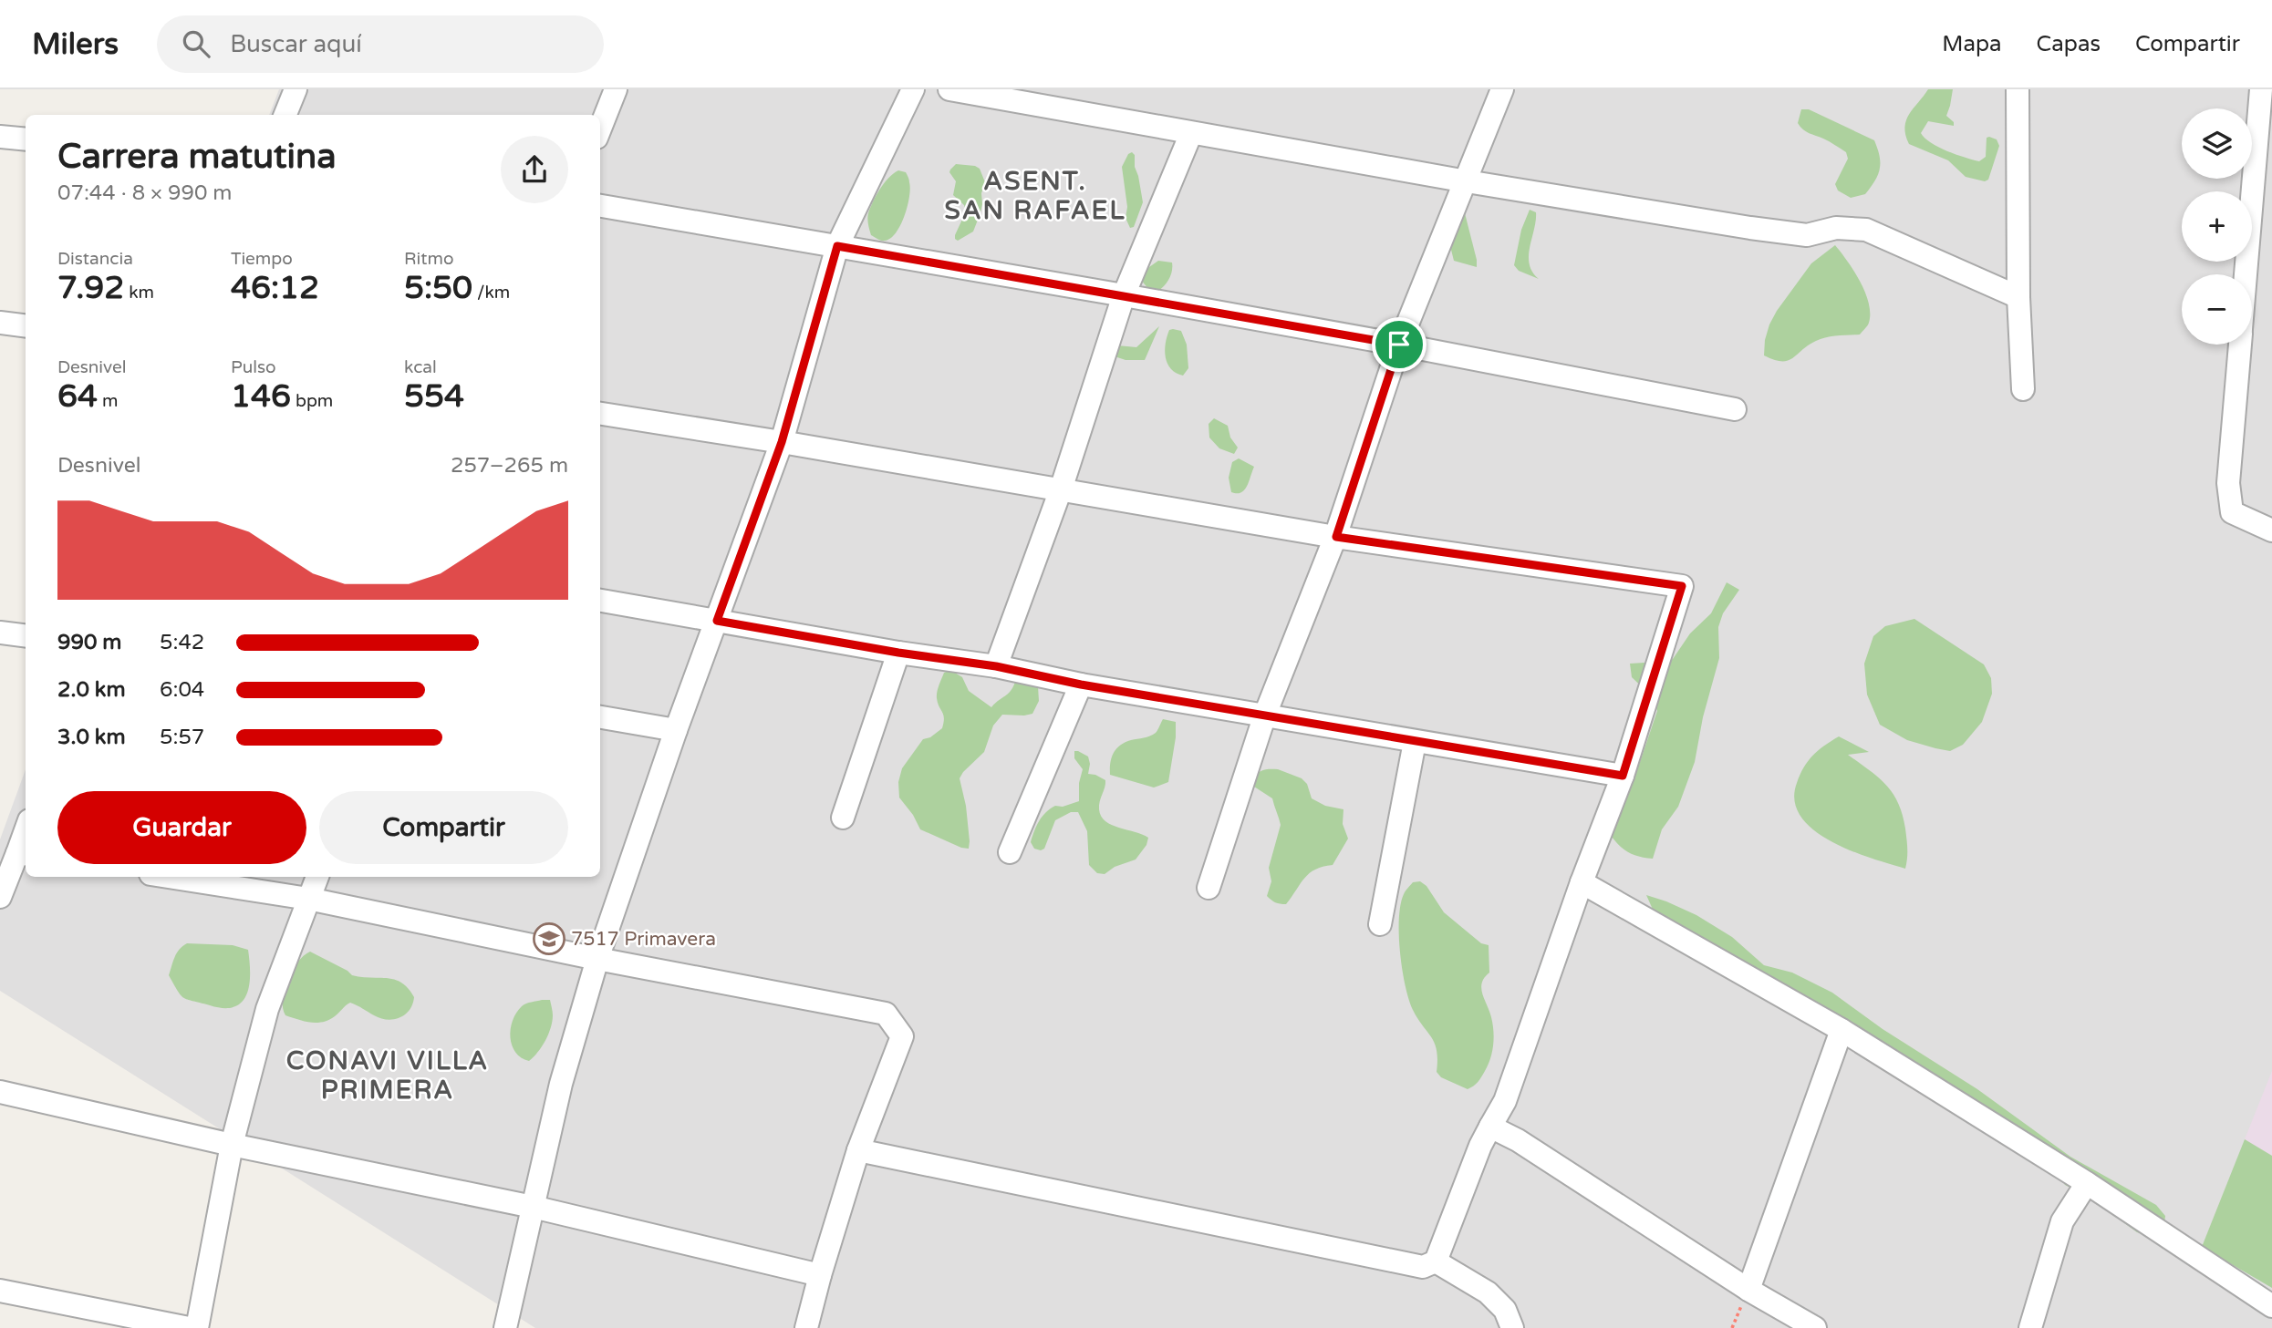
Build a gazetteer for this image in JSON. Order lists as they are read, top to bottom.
{
  "districts": ["ASENT. SAN RAFAEL", "CONAVI VILLA PRIMERA"],
  "places": {
    "school or university": ["7517 Primavera"]
  },
  "page": {
    "header": "Milers",
    "search": "Buscar aquí",
    "nav": ["Mapa", "Capas", "Compartir"],
    "map_buttons": ["+", "−"],
    "heading": ["Carrera matutina", "07:44 · 8 × 990 m"],
    "stats": [
      ["Distancia", "7.92 km"],
      ["Tiempo", "46:12"],
      ["Ritmo", "5:50 /km"],
      ["Desnivel", "64 m"],
      ["Pulso", "146 bpm"],
      ["kcal", "554"]
    ],
    "chart": ["Desnivel", "257–265 m"],
    "list": [
      {
        "name": "990 m",
        "note": "5:42"
      },
      {
        "name": "2.0 km",
        "note": "6:04"
      },
      {
        "name": "3.0 km",
        "note": "5:57"
      }
    ],
    "buttons": ["Guardar", "Compartir"]
  }
}
